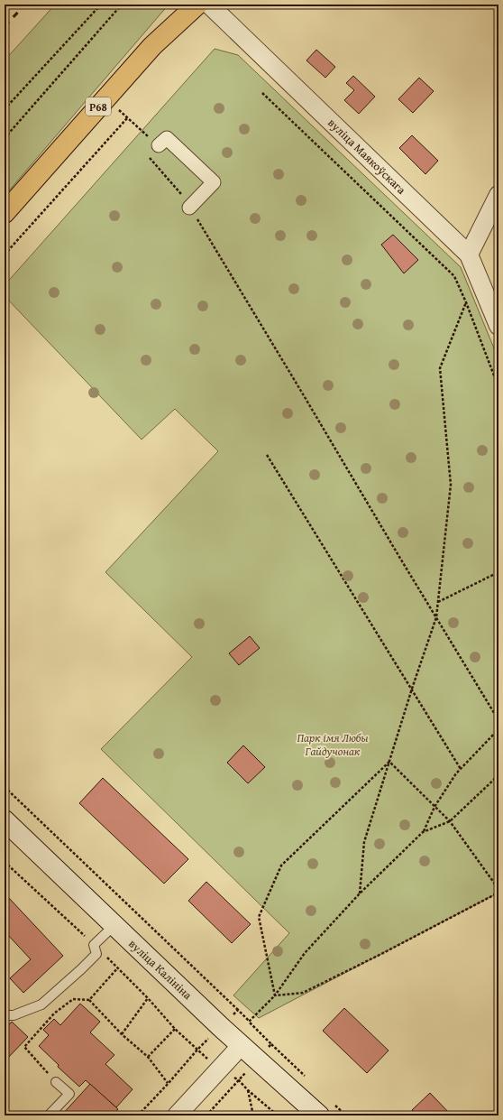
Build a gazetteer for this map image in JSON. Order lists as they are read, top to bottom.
{
  "streets": {
    "main road": ["Р68", "вуліца Калініна"],
    "street": ["вуліца Маякоўскага"]
  },
  "parks": ["Парк імя Любы Гайдучонак"]
}
